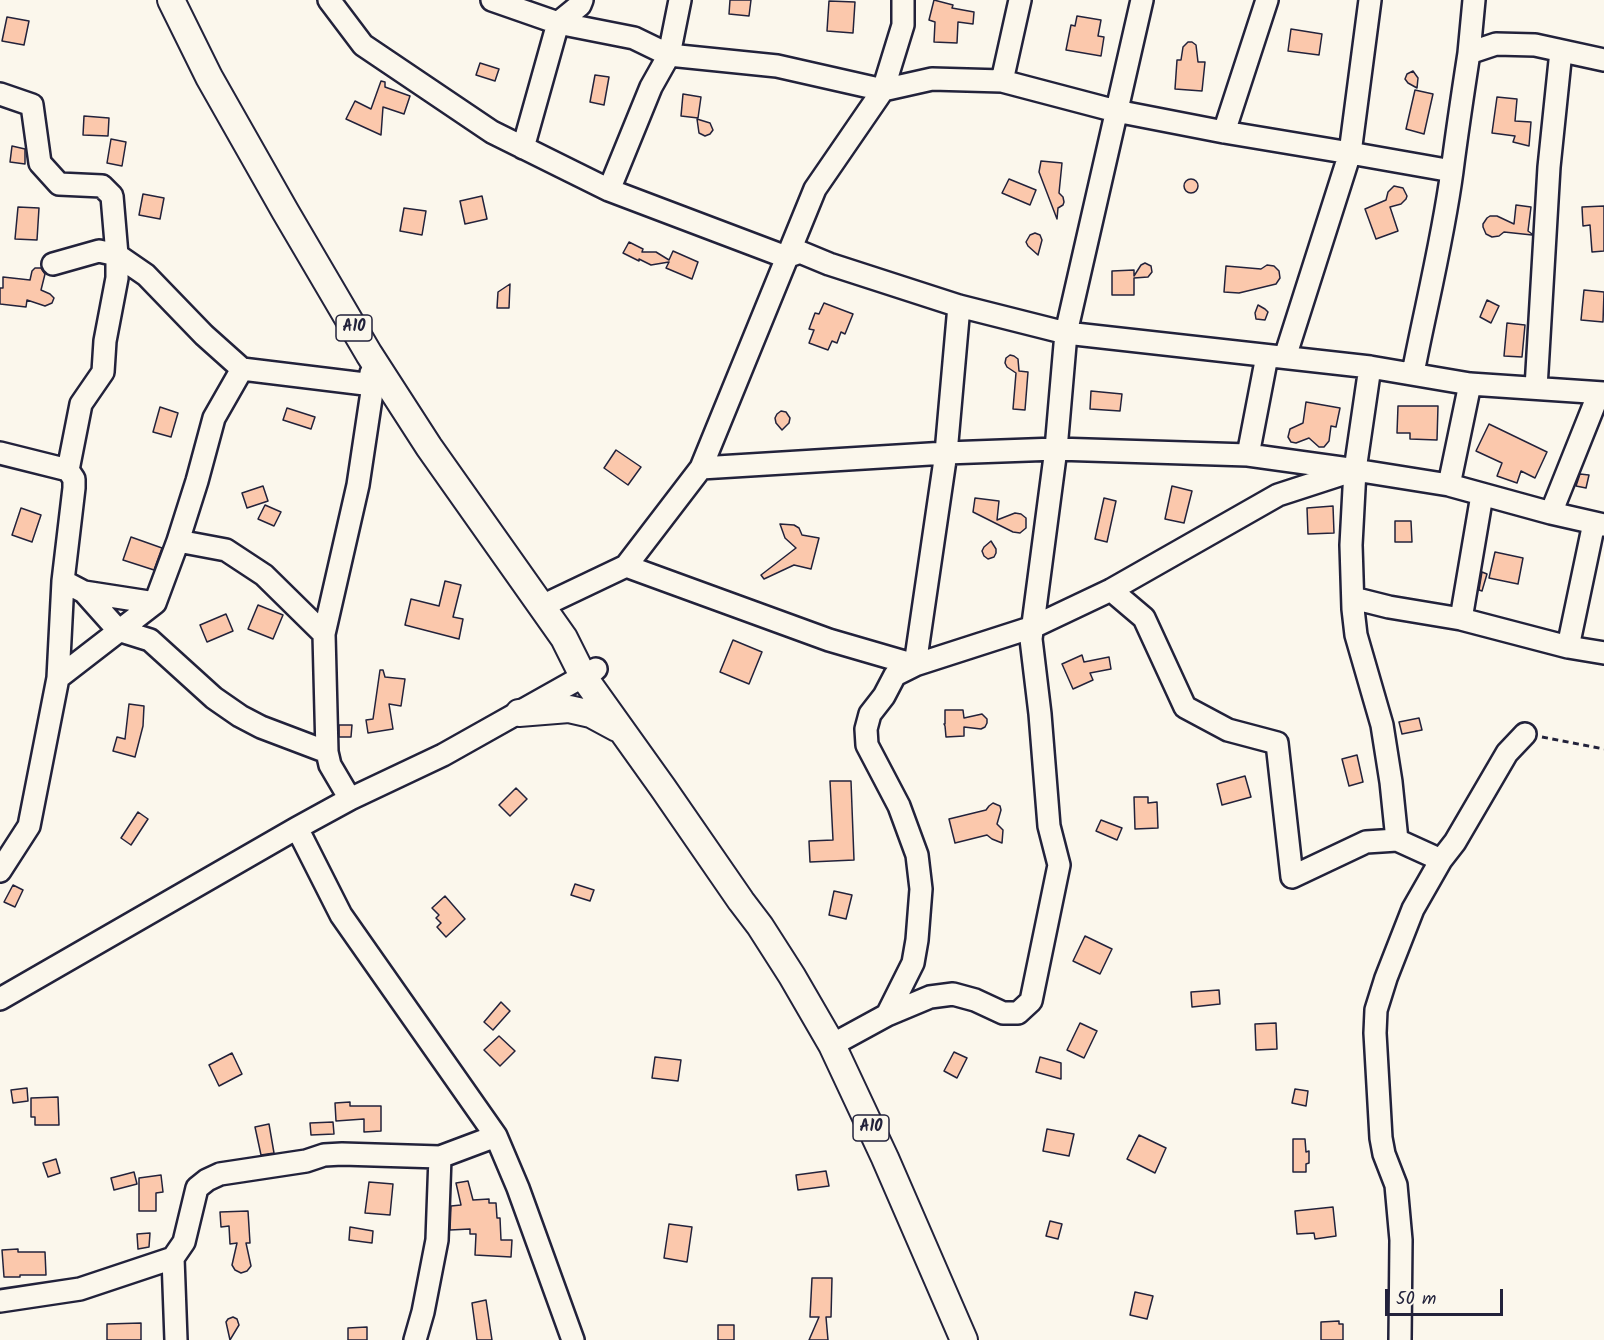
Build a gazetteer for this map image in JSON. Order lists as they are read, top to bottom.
{
  "streets": {
    "main road": ["A10"]
  },
  "scale_bar": "50 m"
}
